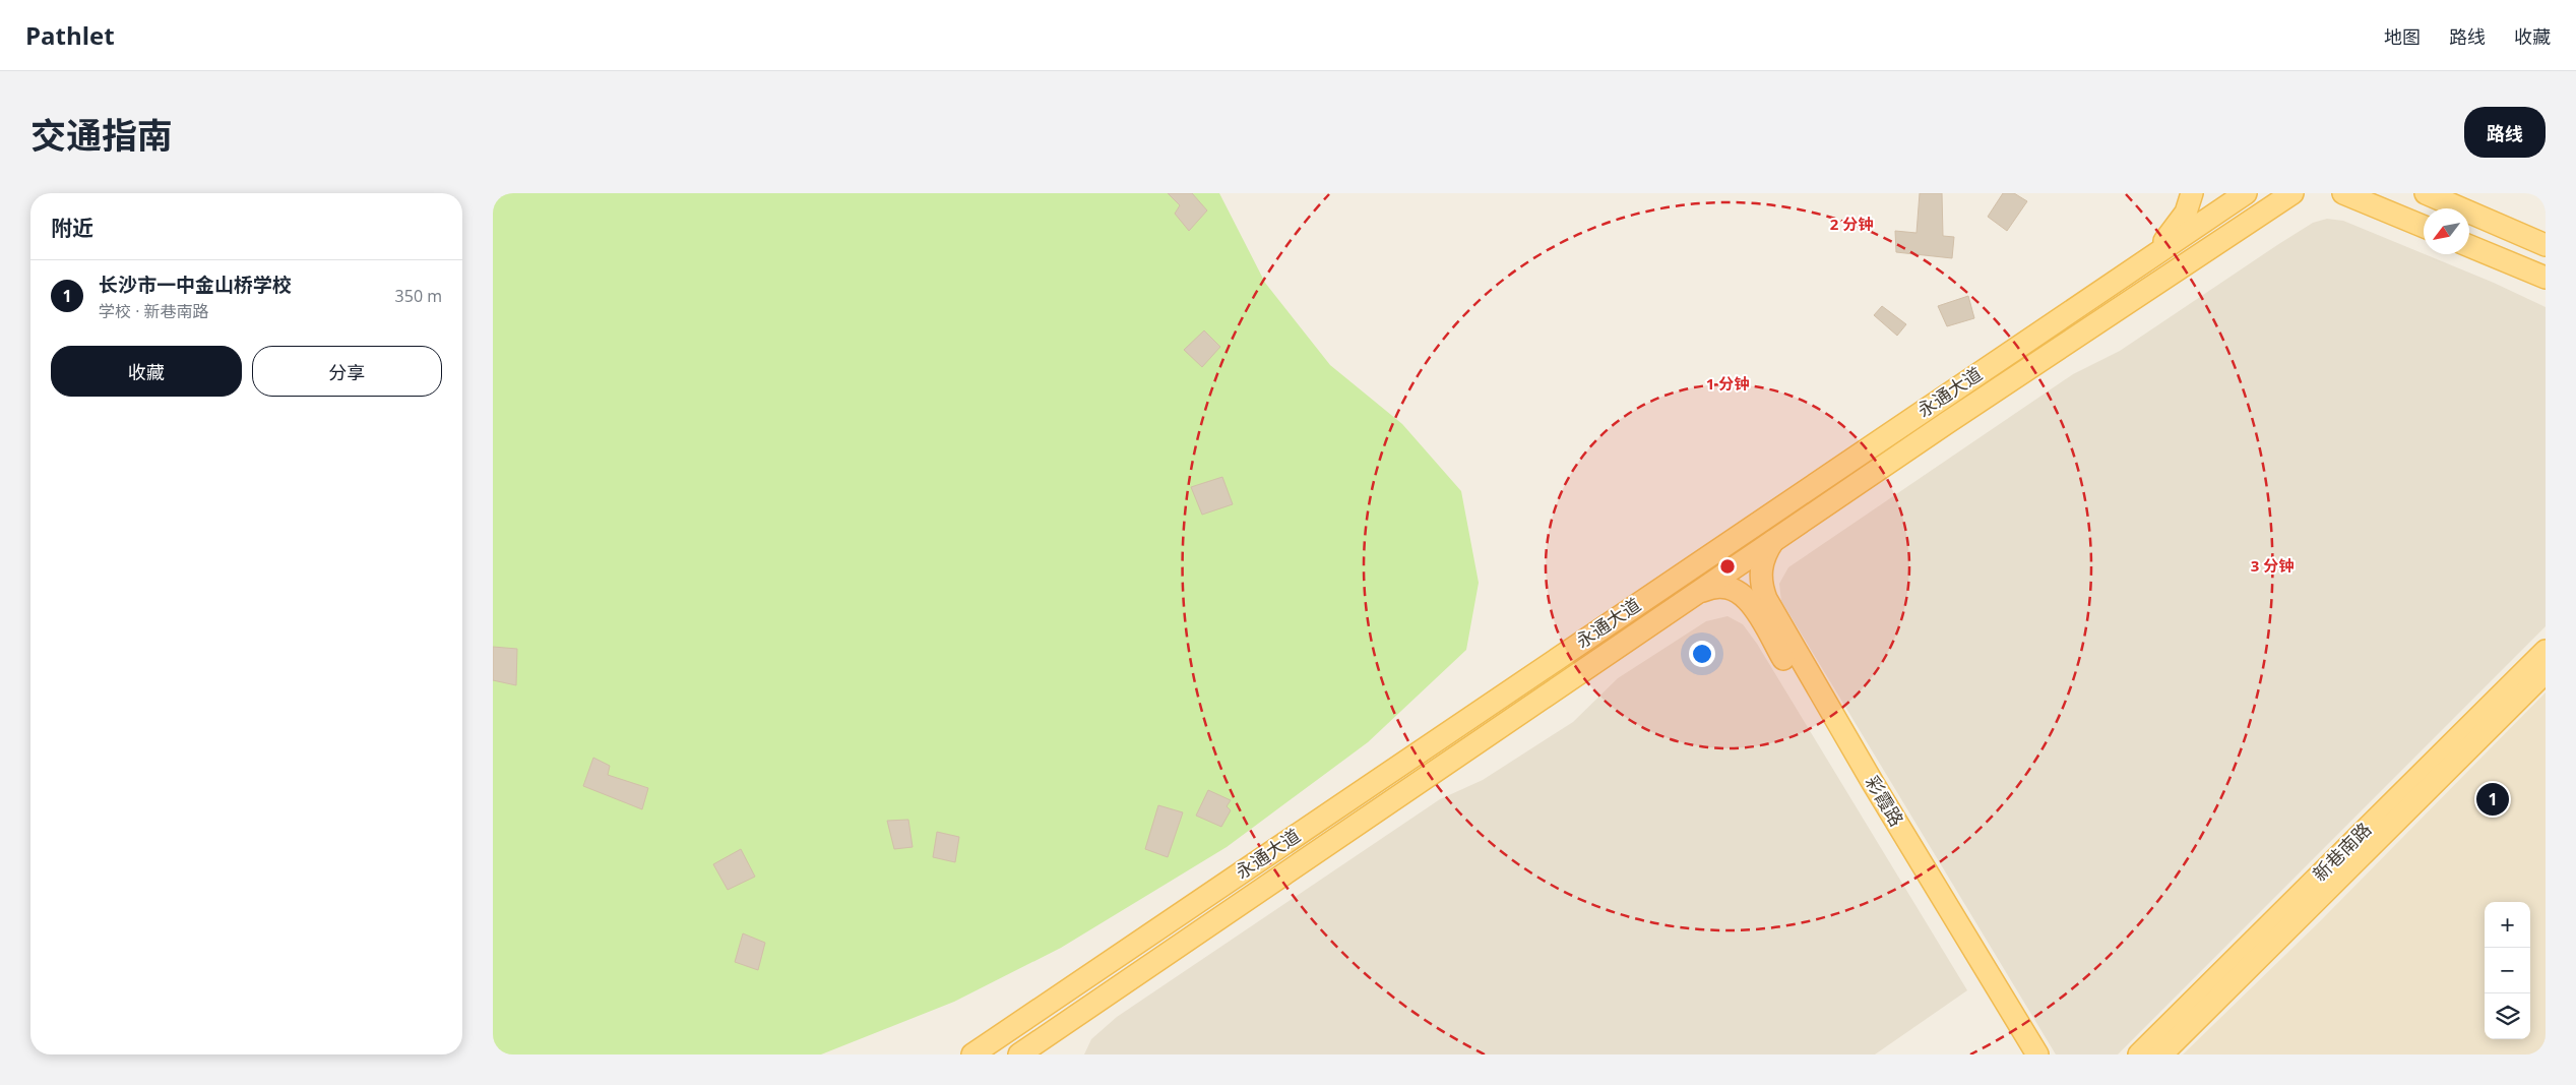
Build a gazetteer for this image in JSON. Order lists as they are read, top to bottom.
{
  "streets": {
    "main road": ["永通大道", "彩霞路", "新巷南路"]
  },
  "crossings": [
    ["永通大道", "彩霞路"]
  ],
  "north": "bottom left",
  "page": {
    "header": "Pathlet",
    "nav": ["地图", "路线", "收藏"],
    "title": "交通指南",
    "buttons": [
      "路线",
      ["收藏", "分享"]
    ],
    "heading": "附近",
    "list": [
      {
        "mark": "1",
        "name": "长沙市一中金山桥学校",
        "note": "学校 · 新巷南路",
        "value": "350 m"
      }
    ],
    "pins": "1",
    "map_buttons": ["+", "−"]
  },
  "rings": ["2 分钟", "1 分钟", "3 分钟"]
}
